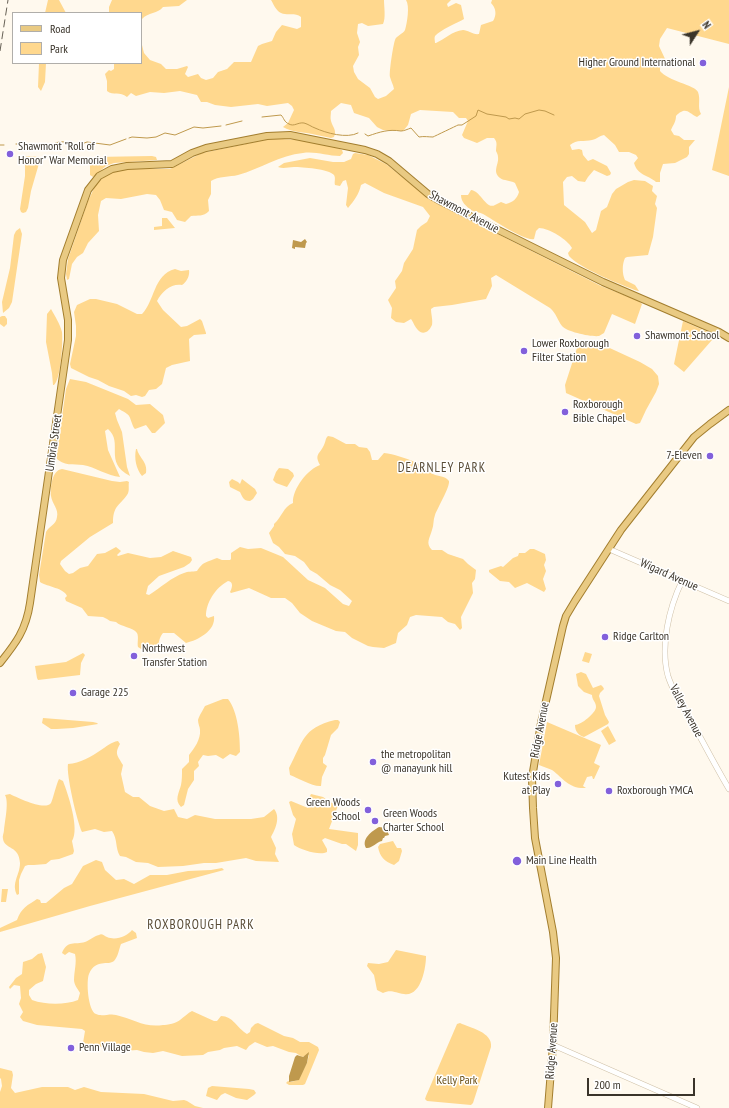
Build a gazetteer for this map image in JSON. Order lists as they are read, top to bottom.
{
  "streets": {
    "main road": ["Shawmont Avenue", "Umbria Street", "Ridge Avenue"],
    "street": ["Wigard Avenue", "Valley Avenue"]
  },
  "crossings": [
    ["Shawmont Avenue", "Umbria Street"],
    ["Wigard Avenue", "Valley Avenue"],
    ["Wigard Avenue", "Ridge Avenue"]
  ],
  "districts": ["DEARNLEY PARK", "ROXBOROUGH PARK"],
  "parks": ["Kelly Park"],
  "places": [
    "Higher Ground International",
    "Shawmont \"Roll of Honor\" War Memorial",
    "Shawmont School",
    "Lower Roxborough Filter Station",
    "Roxborough Bible Chapel",
    "7-Eleven",
    "Ridge Carlton",
    "Northwest Transfer Station",
    "Garage 225",
    "the metropolitan @ manayunk hill",
    "Kutest Kids at Play",
    "Roxborough YMCA",
    "Green Woods School",
    "Green Woods Charter School",
    "Main Line Health",
    "Penn Village"
  ],
  "legend": ["Road", "Park"],
  "scale_bar": "200 m",
  "north": "top right"
}
